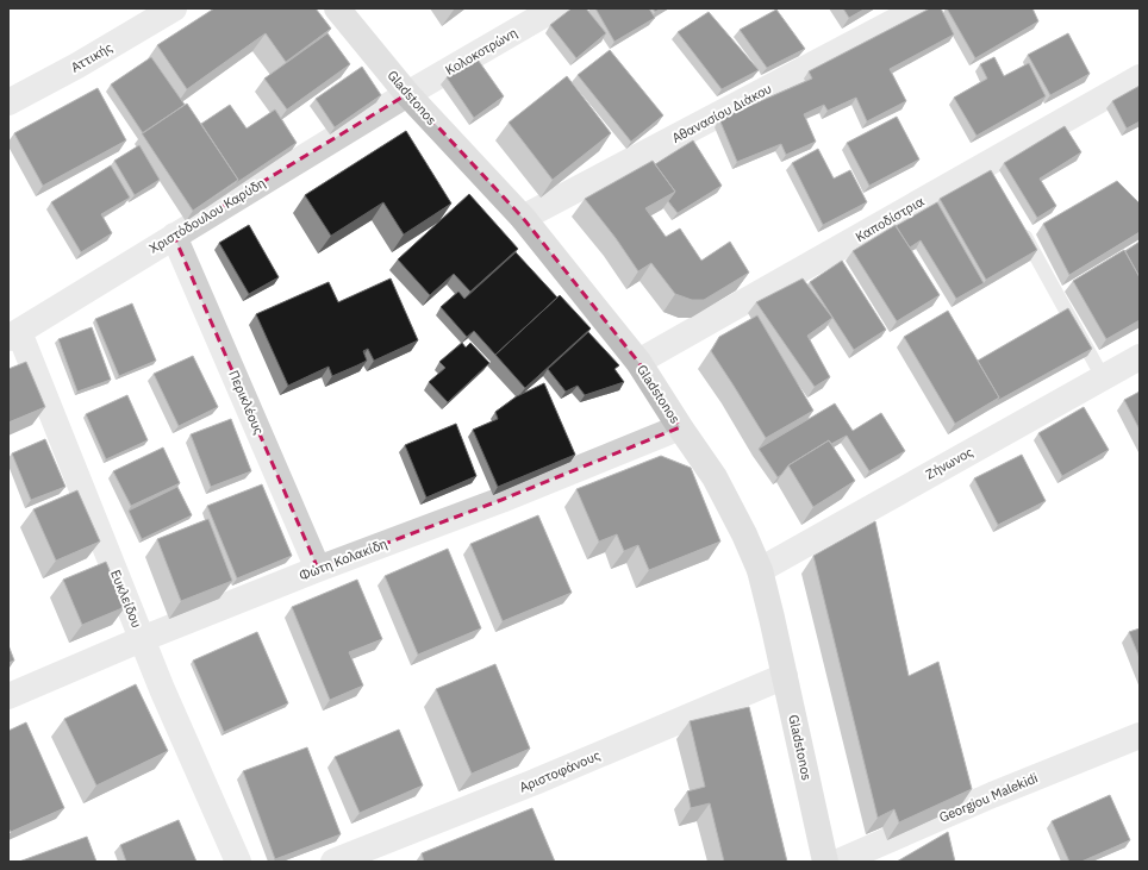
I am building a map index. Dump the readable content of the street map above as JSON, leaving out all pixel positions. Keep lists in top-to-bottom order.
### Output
{
  "streets": {
    "main road": ["Gladstonos"],
    "street": [
      "Κολοκοτρώνη",
      "Αττικής",
      "Αθανασίου Διάκου",
      "Χριστόδουλου Καρύδη",
      "Καποδίστρια",
      "Περικλέους",
      "Ζήνωνος",
      "Φώτη Κολακίδη",
      "Ευκλείδου",
      "Αριστοφάνους",
      "Georgiou Malekidi"
    ]
  },
  "crossings": [
    ["Κολοκοτρώνη", "Gladstonos"],
    ["Κολοκοτρώνη", "Χριστόδουλου Καρύδη"],
    ["Gladstonos", "Αθανασίου Διάκου"],
    ["Gladstonos", "Χριστόδουλου Καρύδη"],
    ["Gladstonos", "Καποδίστρια"],
    ["Gladstonos", "Ζήνωνος"],
    ["Gladstonos", "Φώτη Κολακίδη"],
    ["Gladstonos", "Αριστοφάνους"],
    ["Χριστόδουλου Καρύδη", "Περικλέους"],
    ["Χριστόδουλου Καρύδη", "Ευκλείδου"],
    ["Περικλέους", "Φώτη Κολακίδη"],
    ["Φώτη Κολακίδη", "Ευκλείδου"]
  ]
}
